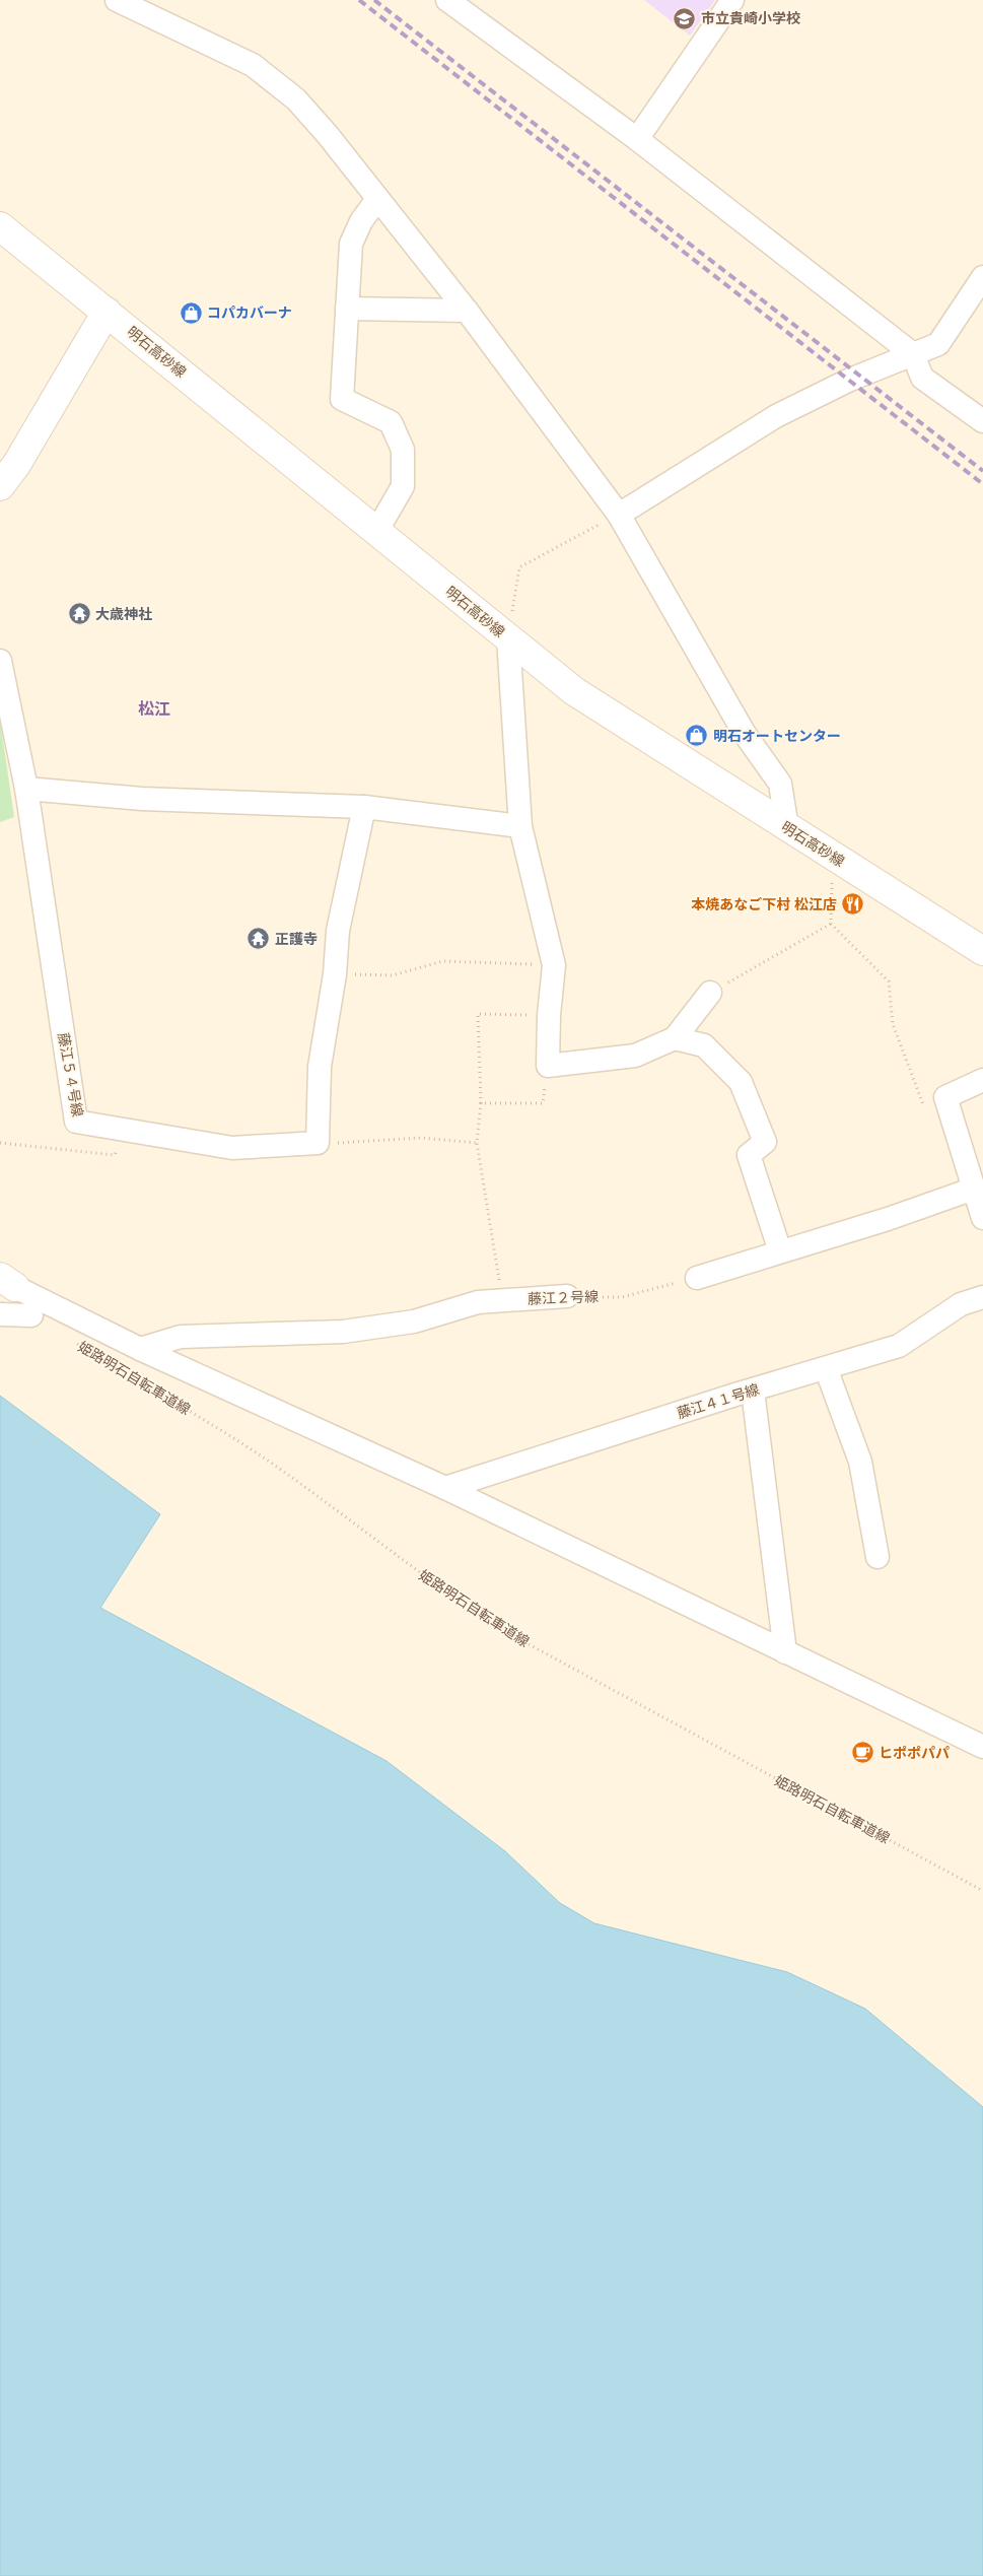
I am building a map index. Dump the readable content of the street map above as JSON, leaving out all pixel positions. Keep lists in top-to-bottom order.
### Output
{
  "streets": {
    "main road": ["明石高砂線"],
    "street": ["藤江５４号線", "藤江２号線", "藤江４１号線"],
    "path": ["姫路明石自転車道線"]
  },
  "districts": ["松江"],
  "places": {
    "school or university": ["市立貴崎小学校"],
    "shop": ["コパカバーナ", "明石オートセンター"],
    "temple": ["大歳神社", "正護寺"],
    "restaurant": ["本焼あなご下村 松江店"],
    "cafe": ["ヒポポパパ"]
  }
}
